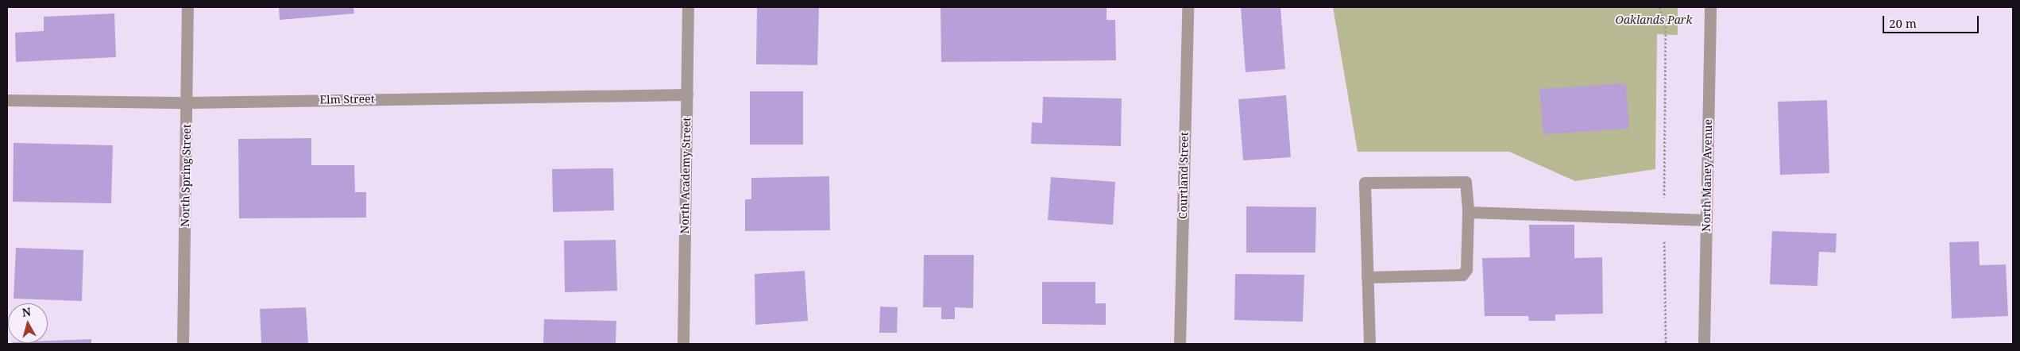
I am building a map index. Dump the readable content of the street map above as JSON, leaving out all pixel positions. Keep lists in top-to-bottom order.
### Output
{
  "streets": {
    "street": [
      "Elm Street",
      "North Spring Street",
      "North Academy Street",
      "Courtland Street",
      "North Maney Avenue"
    ]
  },
  "crossings": [
    ["Elm Street", "North Spring Street"],
    ["Elm Street", "North Academy Street"]
  ],
  "parks": ["Oaklands Park"],
  "scale_bar": "20 m",
  "north": "top"
}
